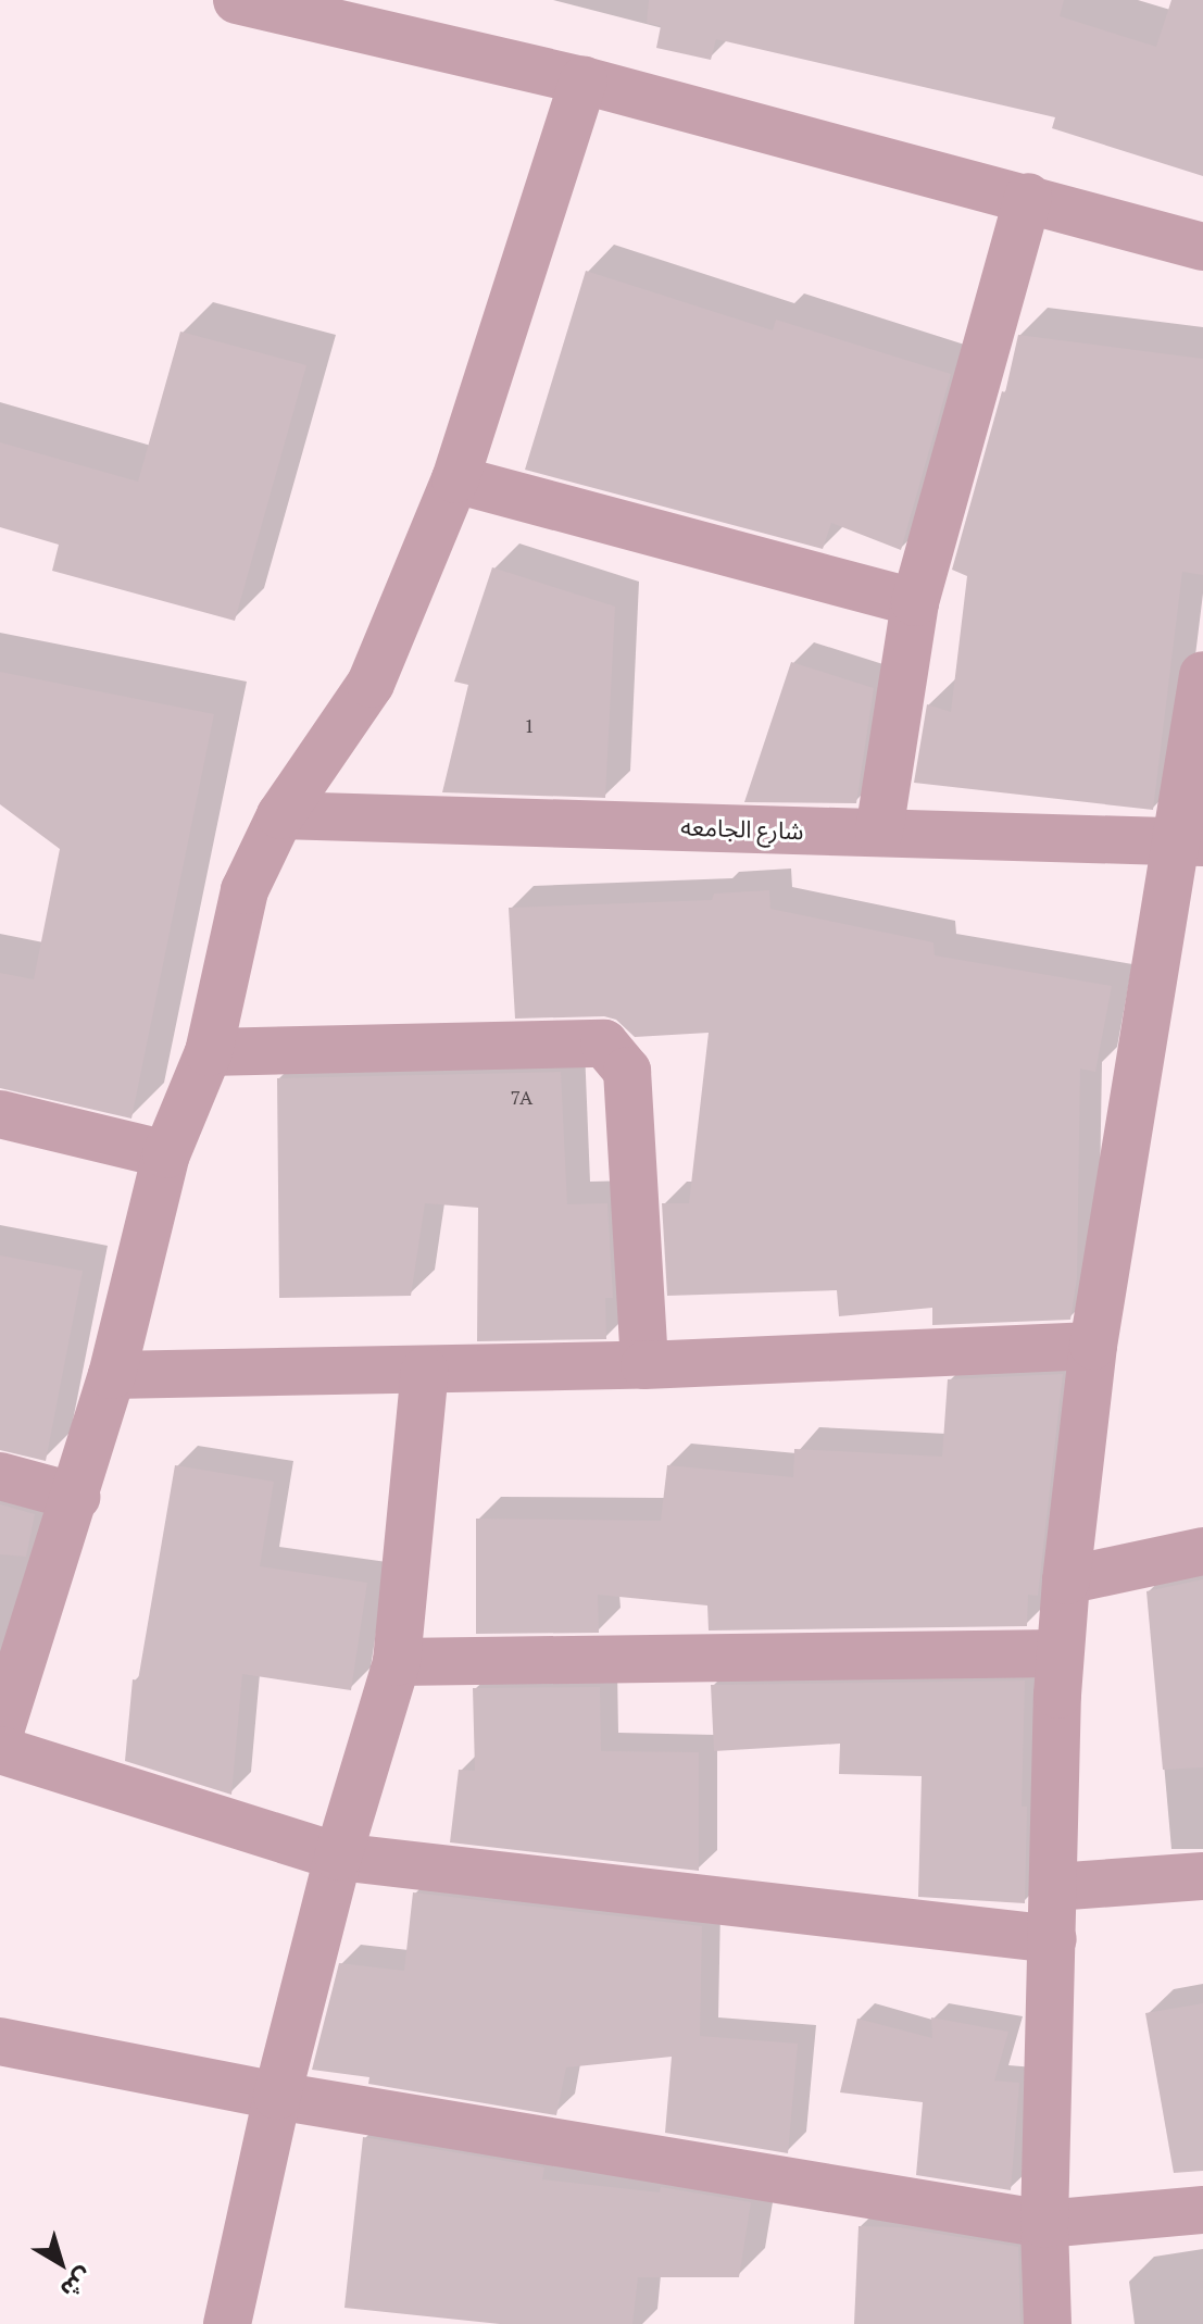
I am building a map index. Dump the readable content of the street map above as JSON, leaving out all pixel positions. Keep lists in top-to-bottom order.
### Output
{
  "streets": {
    "street": ["شارع الجامعه"]
  },
  "house_numbers": ["1", "7A"],
  "north": "bottom right"
}
